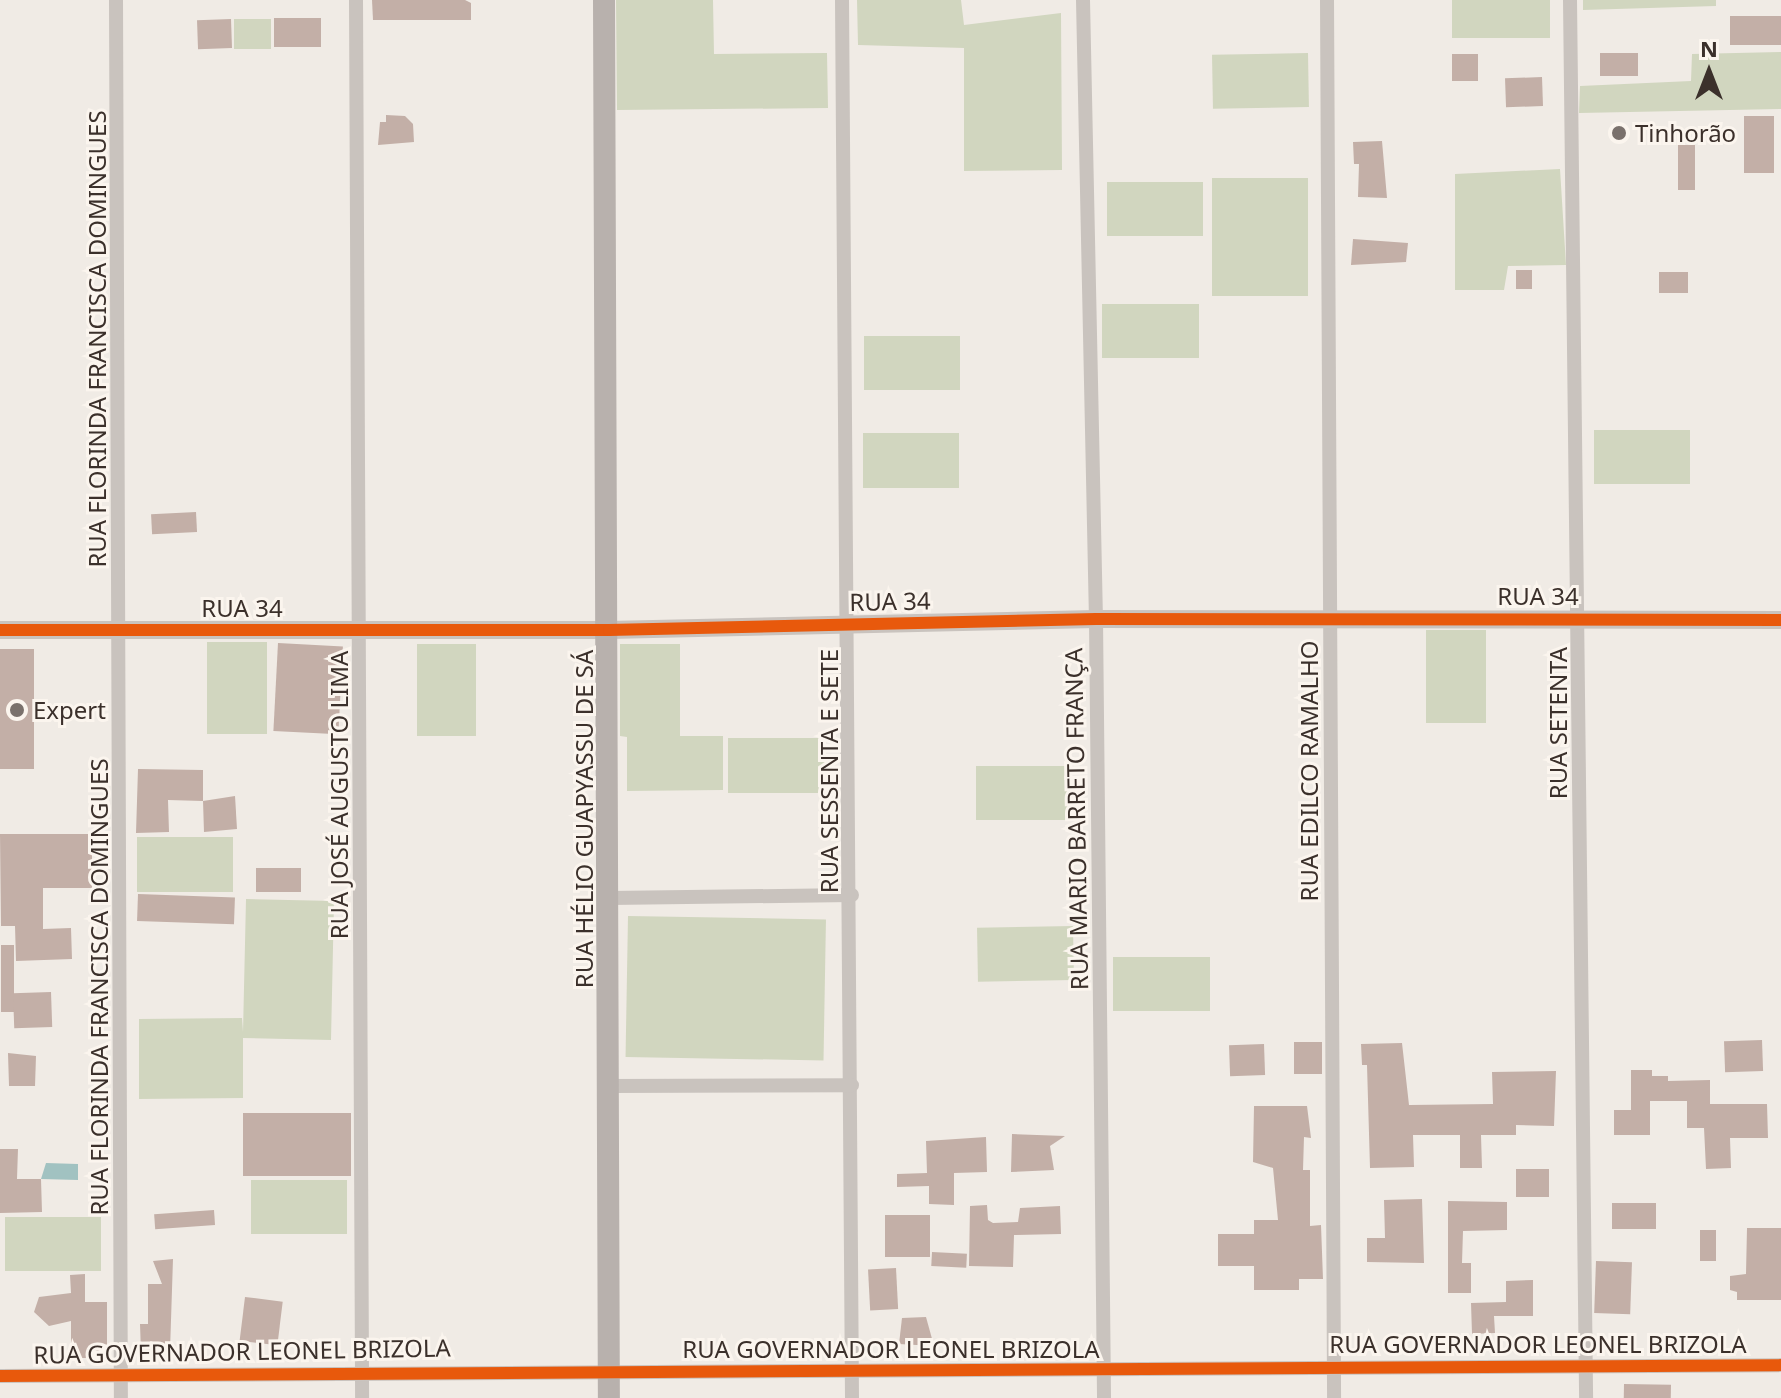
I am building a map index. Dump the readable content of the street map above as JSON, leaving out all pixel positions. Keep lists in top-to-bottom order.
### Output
{
  "streets": {
    "main road": ["RUA HÉLIO GUAPYASSU DE SÁ"],
    "street": [
      "RUA FLORINDA FRANCISCA DOMINGUES",
      "RUA 34",
      "RUA SETENTA",
      "RUA SESSENTA E SETE",
      "RUA EDILCO RAMALHO",
      "RUA JOSÉ AUGUSTO LIMA",
      "RUA MARIO BARRETO FRANÇA",
      "RUA GOVERNADOR LEONEL BRIZOLA"
    ]
  },
  "crossings": [
    ["RUA FLORINDA FRANCISCA DOMINGUES", "RUA 34"],
    ["RUA FLORINDA FRANCISCA DOMINGUES", "RUA GOVERNADOR LEONEL BRIZOLA"],
    ["RUA 34", "RUA SETENTA"],
    ["RUA 34", "RUA SESSENTA E SETE"],
    ["RUA 34", "RUA EDILCO RAMALHO"],
    ["RUA 34", "RUA JOSÉ AUGUSTO LIMA"],
    ["RUA 34", "RUA HÉLIO GUAPYASSU DE SÁ"],
    ["RUA 34", "RUA MARIO BARRETO FRANÇA"],
    ["RUA SETENTA", "RUA GOVERNADOR LEONEL BRIZOLA"],
    ["RUA SESSENTA E SETE", "RUA GOVERNADOR LEONEL BRIZOLA"],
    ["RUA EDILCO RAMALHO", "RUA GOVERNADOR LEONEL BRIZOLA"],
    ["RUA JOSÉ AUGUSTO LIMA", "RUA GOVERNADOR LEONEL BRIZOLA"],
    ["RUA HÉLIO GUAPYASSU DE SÁ", "RUA GOVERNADOR LEONEL BRIZOLA"],
    ["RUA MARIO BARRETO FRANÇA", "RUA GOVERNADOR LEONEL BRIZOLA"]
  ],
  "places": ["Tinhorão", "Expert"],
  "north": "top"
}
